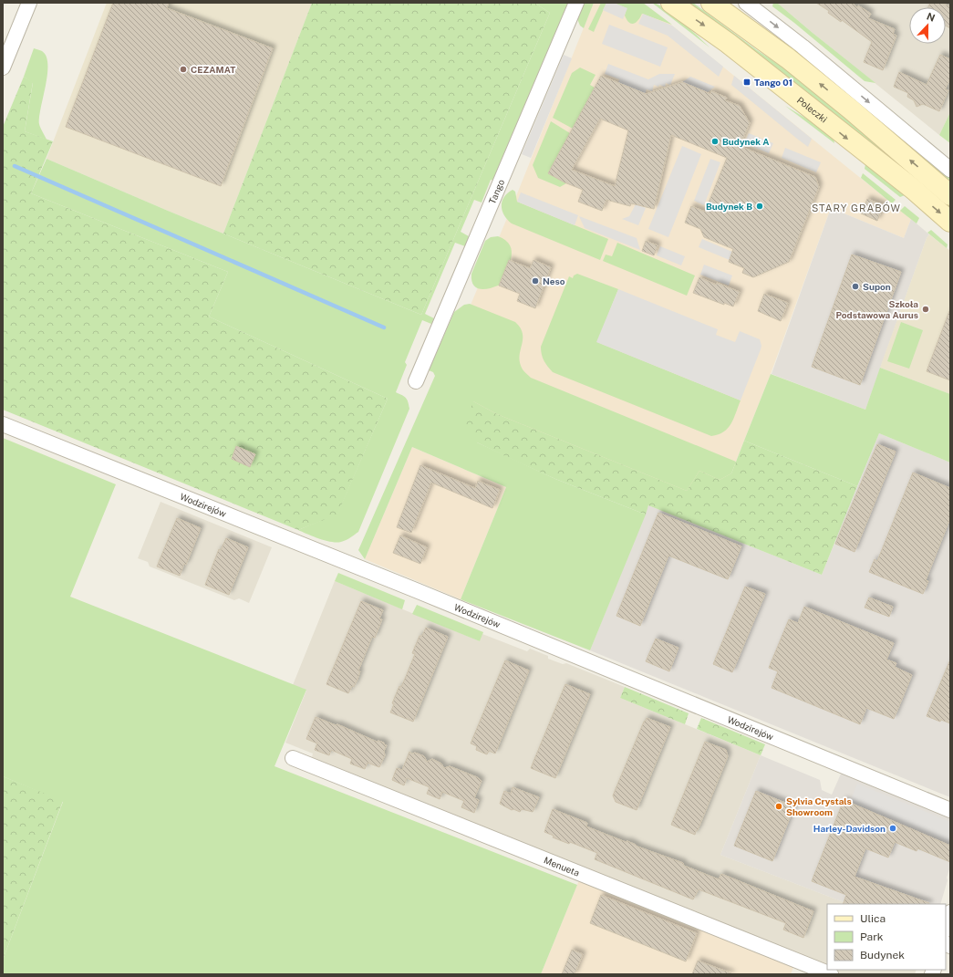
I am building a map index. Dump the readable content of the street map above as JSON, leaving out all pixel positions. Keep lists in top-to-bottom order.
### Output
{
  "streets": {
    "main road": ["Poleczki"],
    "street": ["Tango", "Wodzirejów", "Menueta"]
  },
  "districts": ["STARY GRABÓW"],
  "places": {
    "other": [
      "CEZAMAT",
      "Budynek A",
      "Budynek B",
      "Neso",
      "Supon",
      "Szkoła Podstawowa Aurus",
      "Sylvia Crystals Showroom",
      "Harley-Davidson"
    ],
    "transit": ["Tango 01"]
  },
  "legend": ["Ulica", "Park", "Budynek"],
  "north": "top"
}
